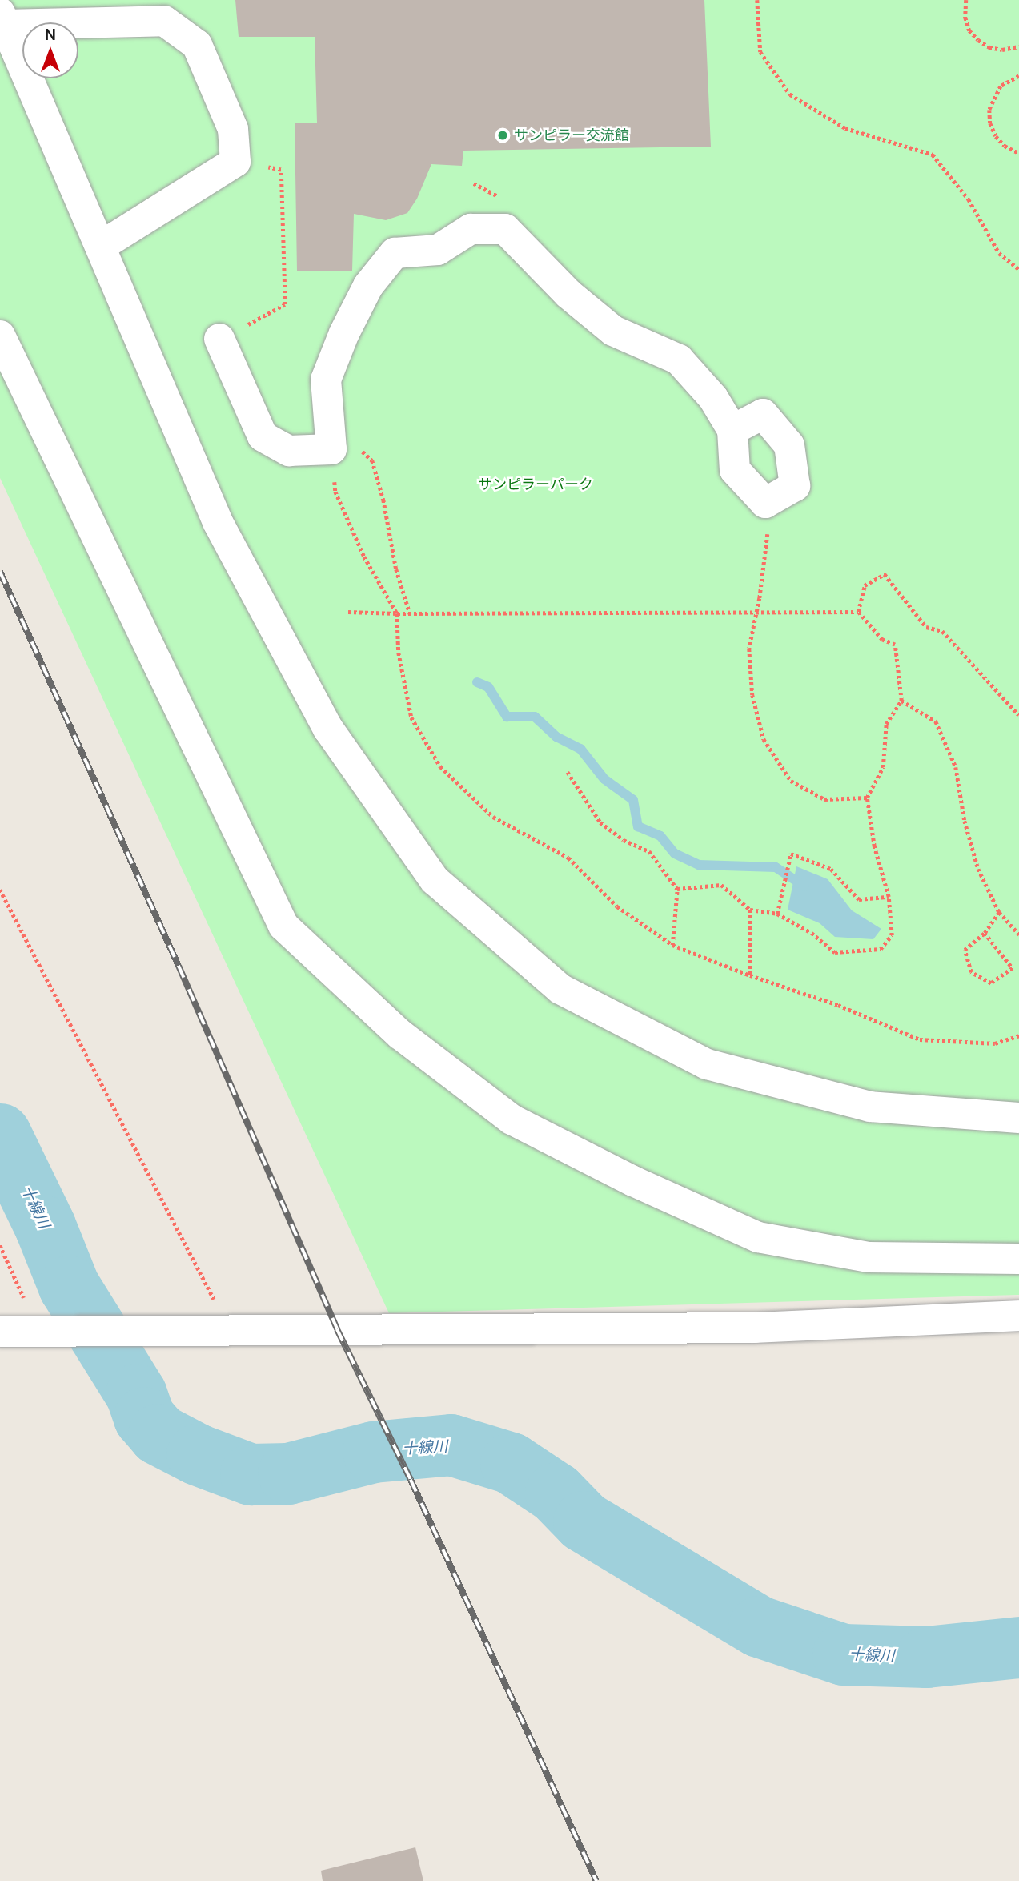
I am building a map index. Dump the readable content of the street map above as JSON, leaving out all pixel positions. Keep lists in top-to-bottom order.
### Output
{
  "water": ["十線川"],
  "parks": ["サンピラーパーク"],
  "places": ["サンピラー交流館"],
  "north": "top"
}
